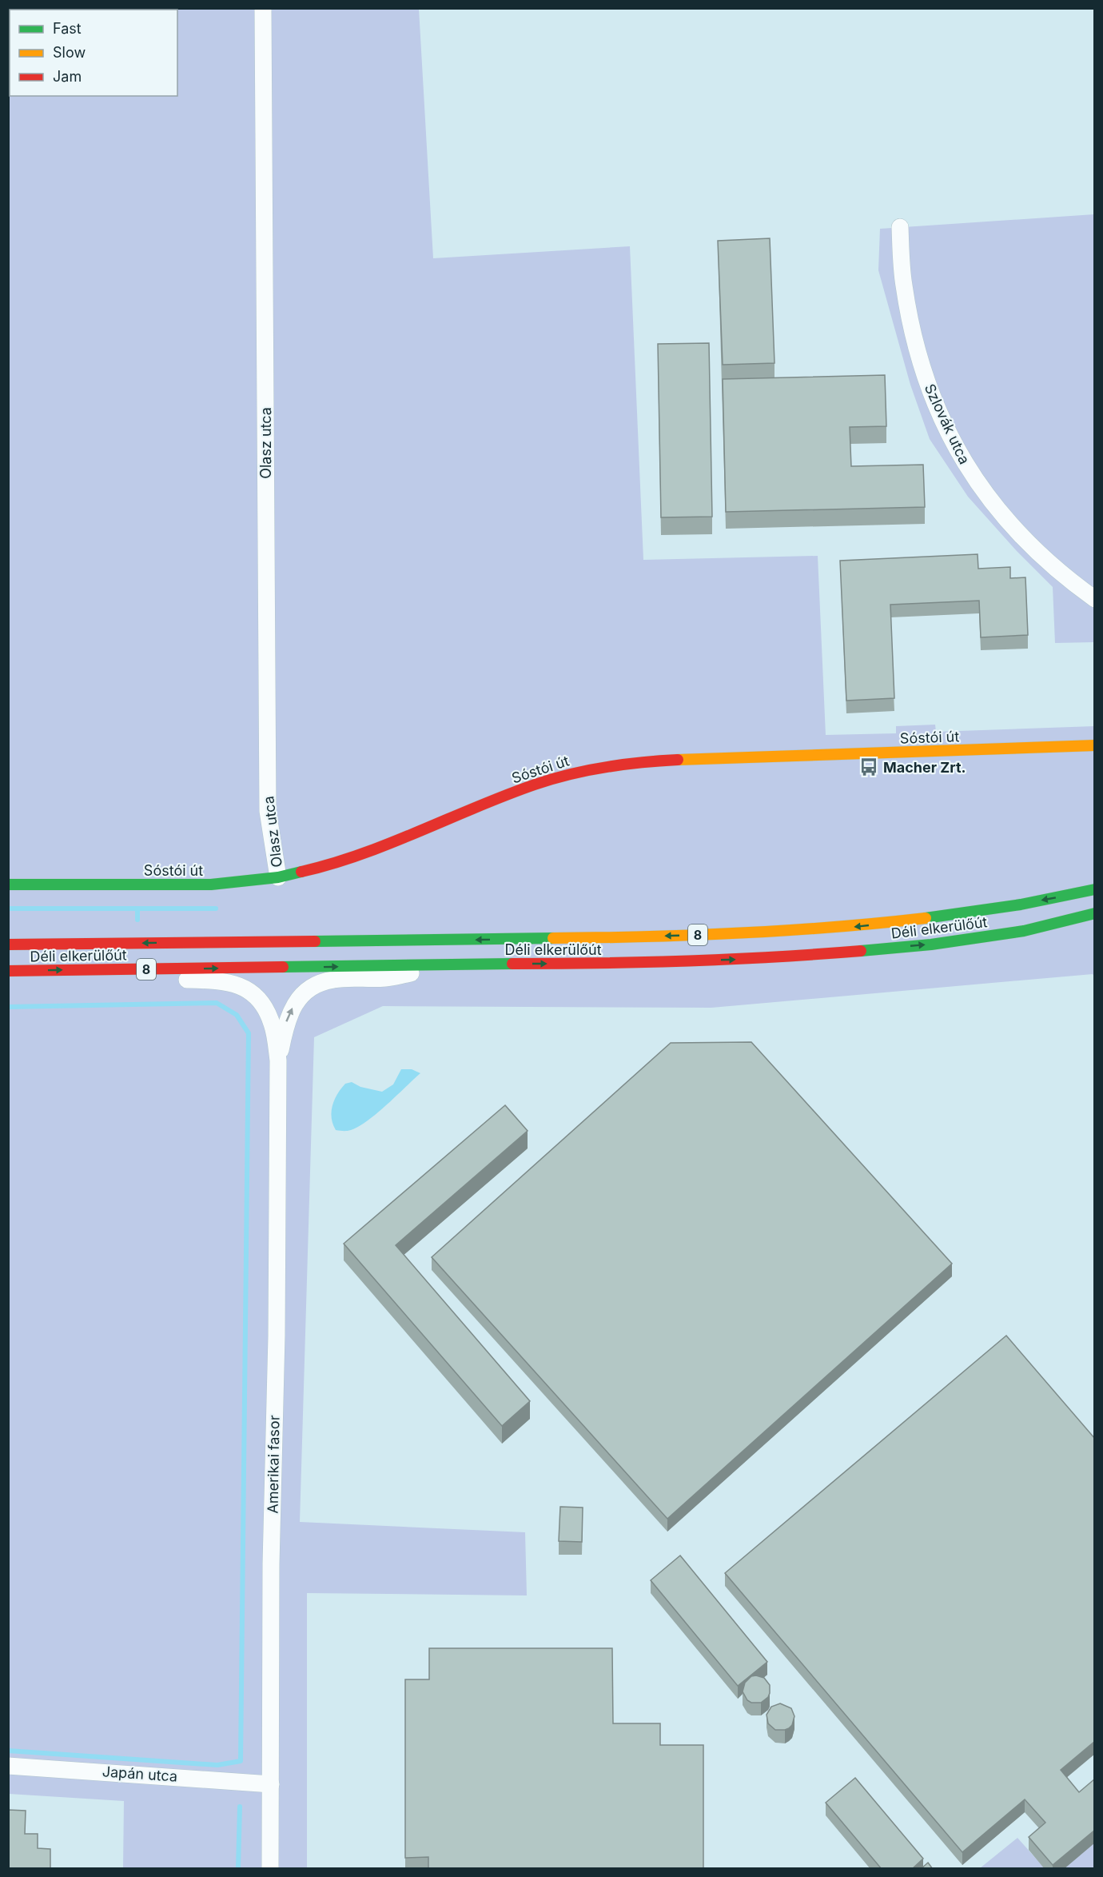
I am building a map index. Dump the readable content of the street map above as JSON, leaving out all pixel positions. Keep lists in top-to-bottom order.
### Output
{
  "streets": {
    "main road": ["Sóstói út", "Déli elkerülőút", "8"],
    "street": [
      "Szlovák utca",
      "Olasz utca",
      "Amerikai fasor",
      "Japán utca"
    ]
  },
  "crossings": [
    ["Olasz utca", "Sóstói út"],
    ["Amerikai fasor", "Japán utca"]
  ],
  "places": {
    "bus stop": ["Macher Zrt."]
  },
  "legend": ["Fast", "Slow", "Jam"]
}
